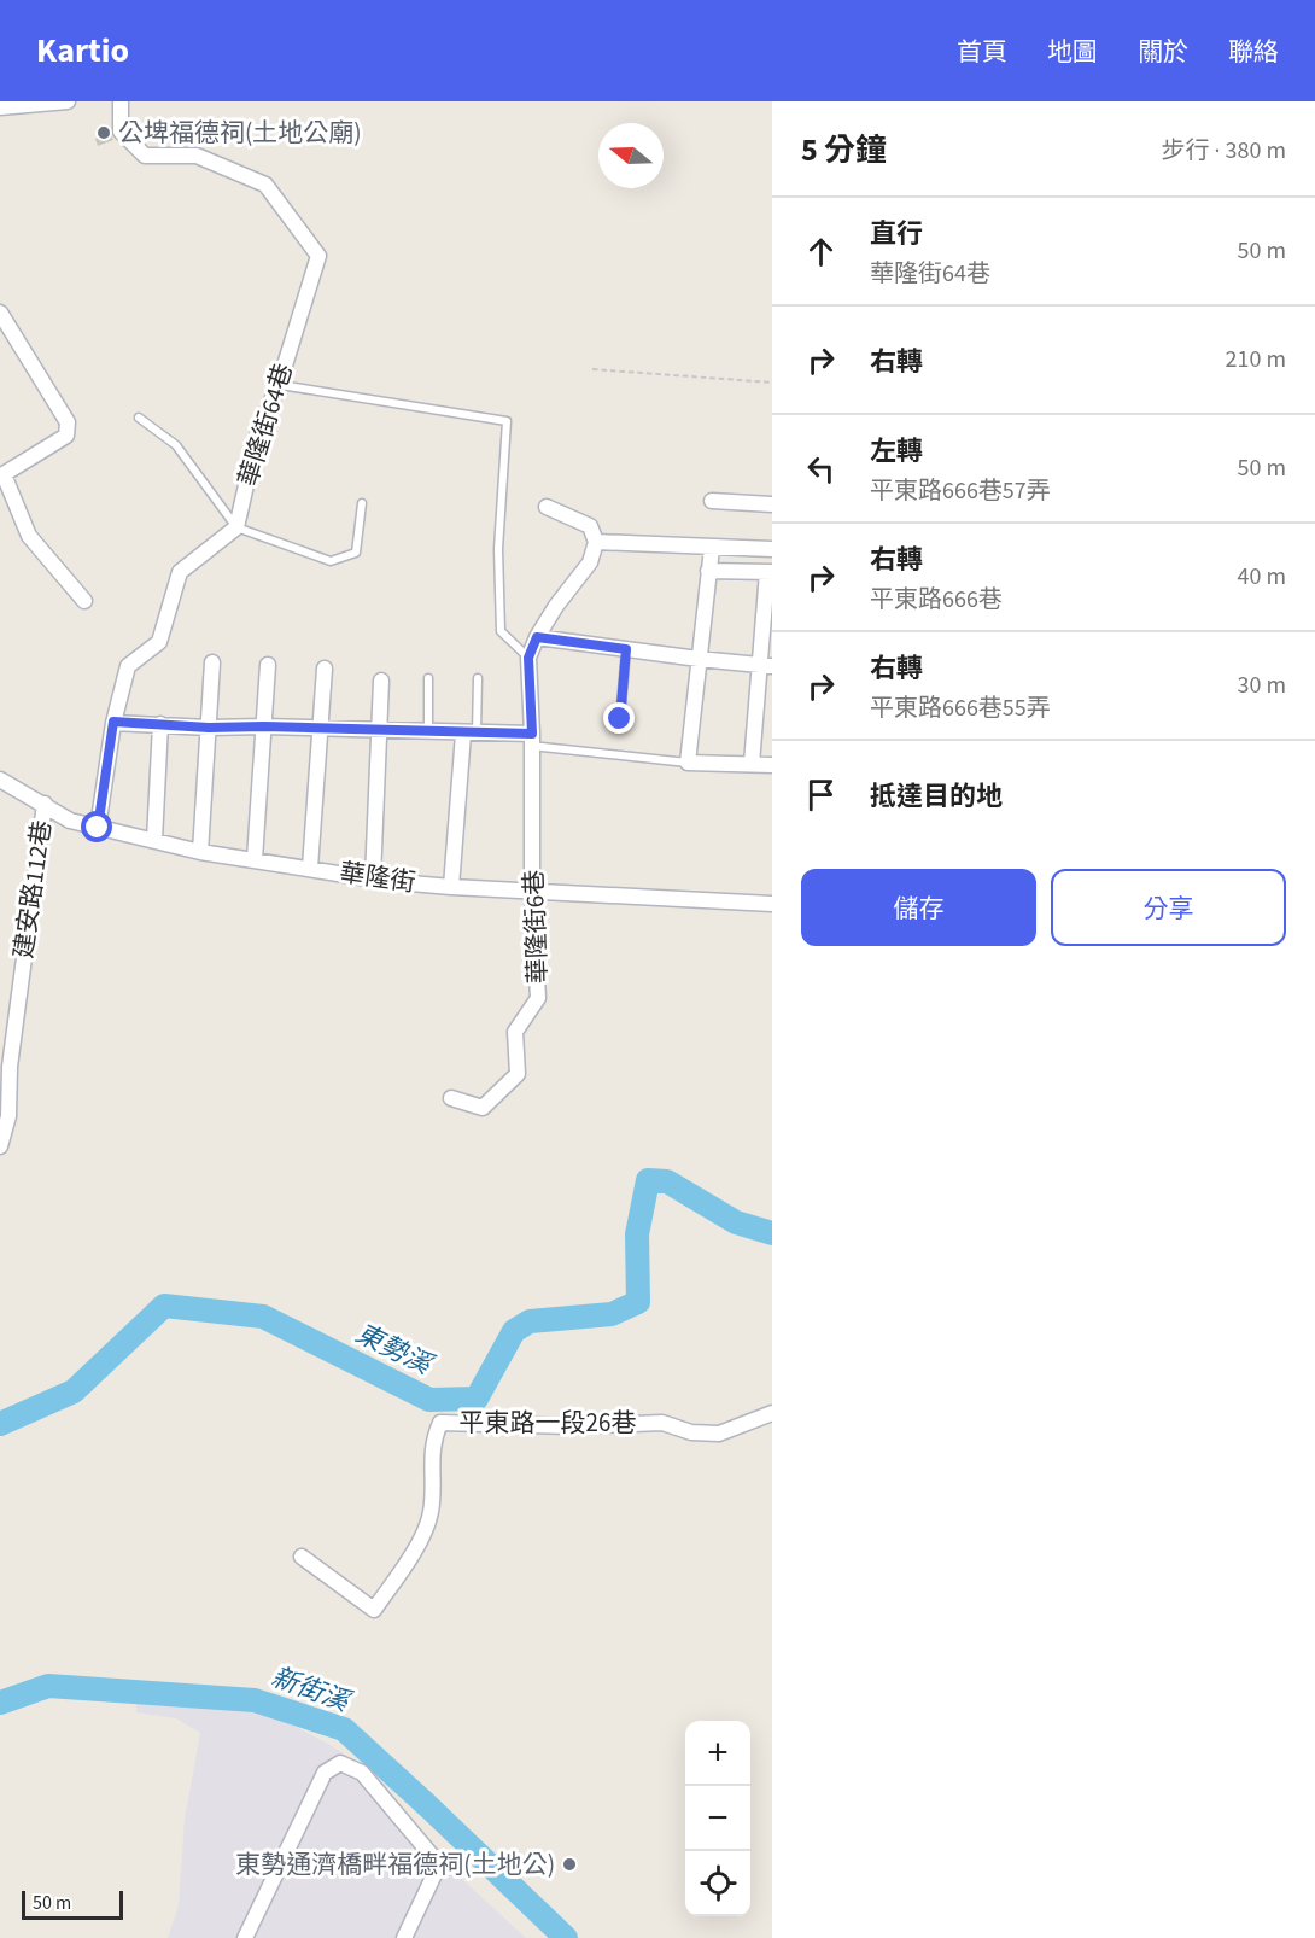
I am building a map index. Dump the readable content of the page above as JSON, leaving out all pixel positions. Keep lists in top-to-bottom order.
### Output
{
  "streets": {
    "street": [
      "華隆街64巷",
      "華隆街",
      "建安路112巷",
      "華隆街6巷",
      "平東路一段26巷"
    ]
  },
  "crossings": [
    ["華隆街", "建安路112巷"],
    ["華隆街", "華隆街6巷"]
  ],
  "water": ["東勢溪", "新街溪"],
  "places": ["公埤福德祠(土地公廟)", "東勢通濟橋畔福德祠(土地公)"],
  "scale_bar": "50 m",
  "north": "left",
  "page": {
    "header": "Kartio",
    "nav": [
      "首頁",
      "地圖",
      "關於",
      "聯絡"
    ],
    "heading": ["5 分鐘", "步行 · 380 m"],
    "list": [
      ["直行", "華隆街64巷", "50 m"],
      ["右轉", "210 m"],
      ["左轉", "平東路666巷57弄", "50 m"],
      ["右轉", "平東路666巷", "40 m"],
      ["右轉", "平東路666巷55弄", "30 m"],
      "抵達目的地"
    ],
    "buttons": ["儲存", "分享"],
    "map_buttons": ["+", "−"],
    "scale": "50 m"
  }
}
